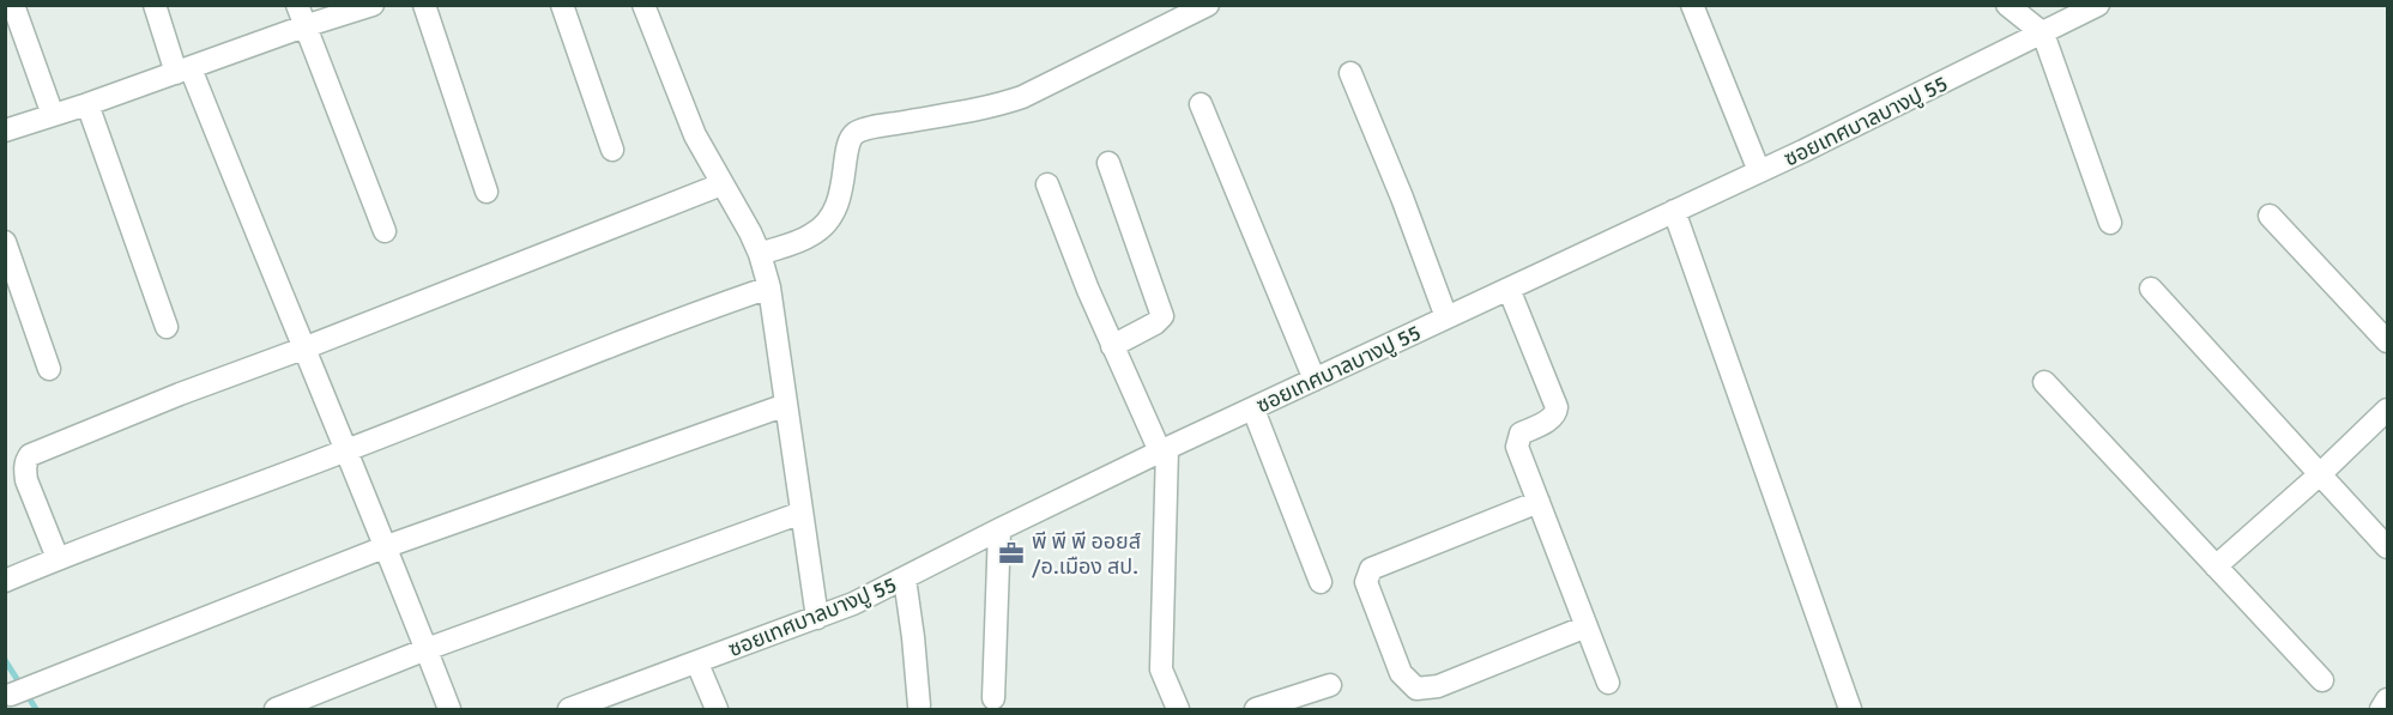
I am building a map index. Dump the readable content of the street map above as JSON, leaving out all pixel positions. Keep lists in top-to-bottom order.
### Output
{
  "streets": {
    "street": ["ซอยเทศบาลบางปู 55"]
  },
  "places": {
    "office": ["พี พี พี ออยส์ /อ.เมือง สป."]
  }
}
